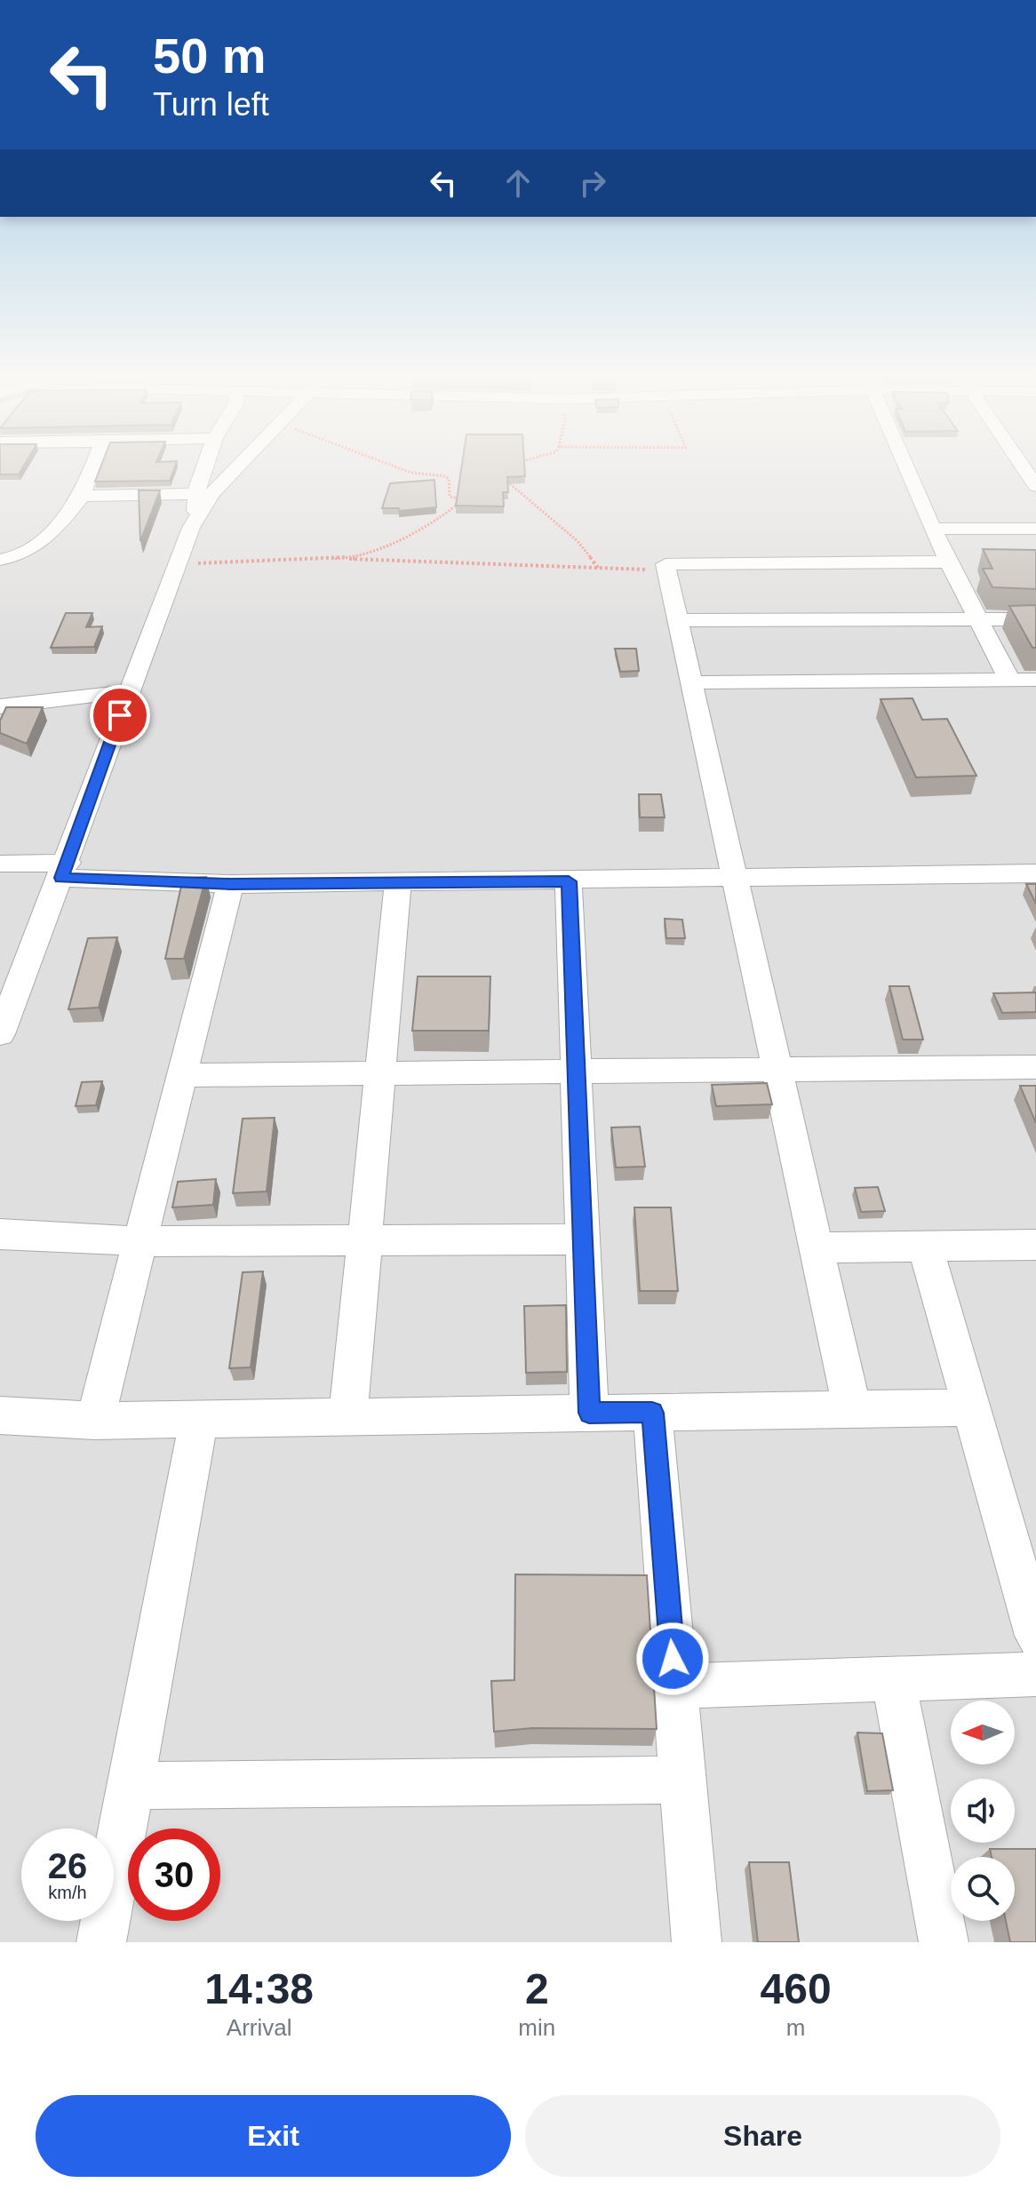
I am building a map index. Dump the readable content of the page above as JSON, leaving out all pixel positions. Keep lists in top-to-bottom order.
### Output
{
  "north": "left",
  "page": {
    "turn": ["50 m", "Turn left"],
    "speed": "26 km/h",
    "limit": "30",
    "eta": [
      "14:38",
      "Arrival",
      "2",
      "min",
      "460",
      "m"
    ],
    "buttons": ["Exit", "Share"]
  }
}
